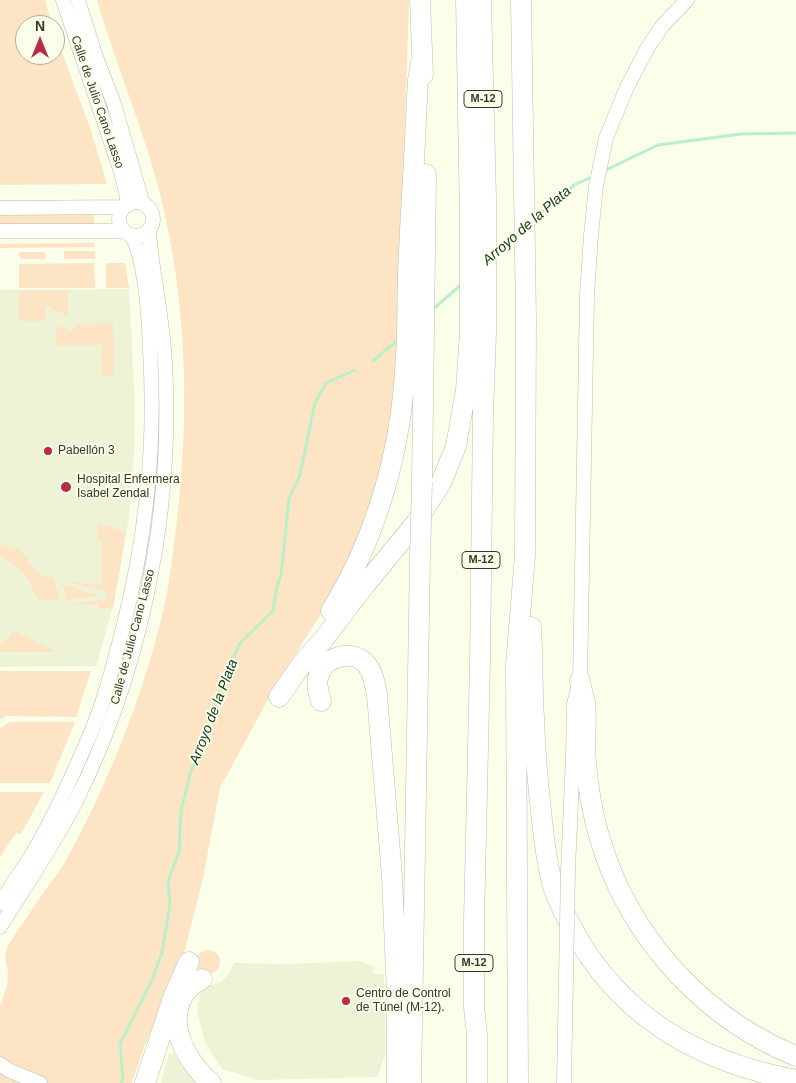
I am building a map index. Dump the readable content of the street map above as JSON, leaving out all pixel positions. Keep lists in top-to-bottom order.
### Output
{
  "streets": {
    "highway": ["M-12"],
    "street": ["Calle de Julio Cano Lasso"]
  },
  "water": ["Arroyo de la Plata"],
  "places": ["Pabellón 3", "Hospital Enfermera Isabel Zendal", "Centro de Control de Túnel (M-12)."],
  "north": "top"
}
